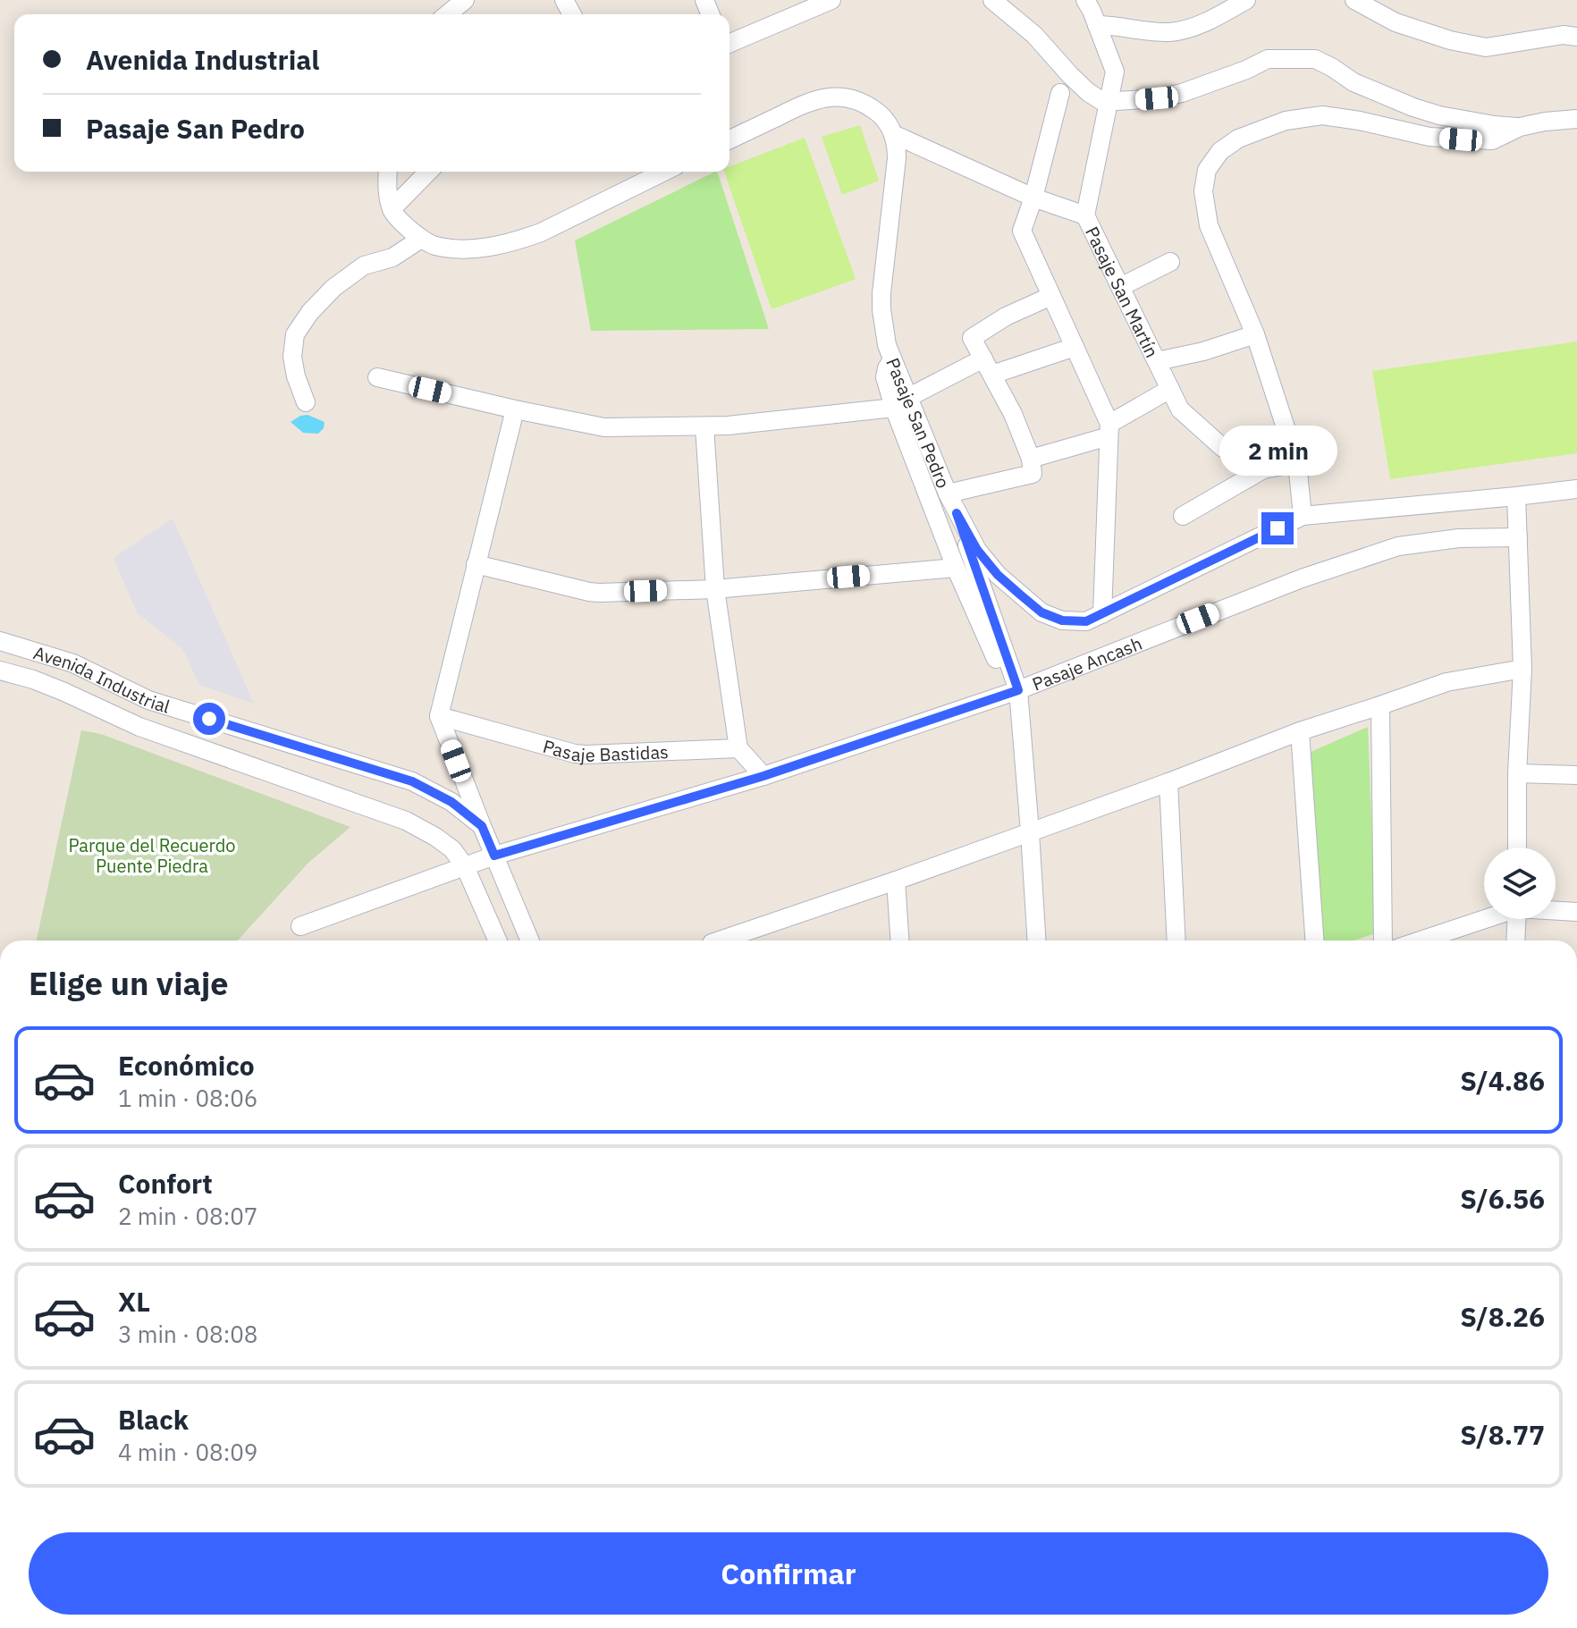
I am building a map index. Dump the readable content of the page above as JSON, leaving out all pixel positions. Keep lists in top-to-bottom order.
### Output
{
  "streets": {
    "street": [
      "Pasaje San Martín",
      "Pasaje San Pedro",
      "Pasaje Ancash",
      "Avenida Industrial",
      "Pasaje Bastidas"
    ]
  },
  "parks": ["Parque del Recuerdo Puente Piedra"],
  "page": {
    "banner": ["Avenida Industrial", "Pasaje San Pedro"],
    "bubble": "2 min",
    "heading": "Elige un viaje",
    "list": [
      {
        "name": "Económico",
        "note": "1 min · 08:06",
        "value": "S/4.86"
      },
      {
        "name": "Confort",
        "note": "2 min · 08:07",
        "value": "S/6.56"
      },
      {
        "name": "XL",
        "note": "3 min · 08:08",
        "value": "S/8.26"
      },
      {
        "name": "Black",
        "note": "4 min · 08:09",
        "value": "S/8.77"
      }
    ],
    "buttons": "Confirmar"
  }
}
